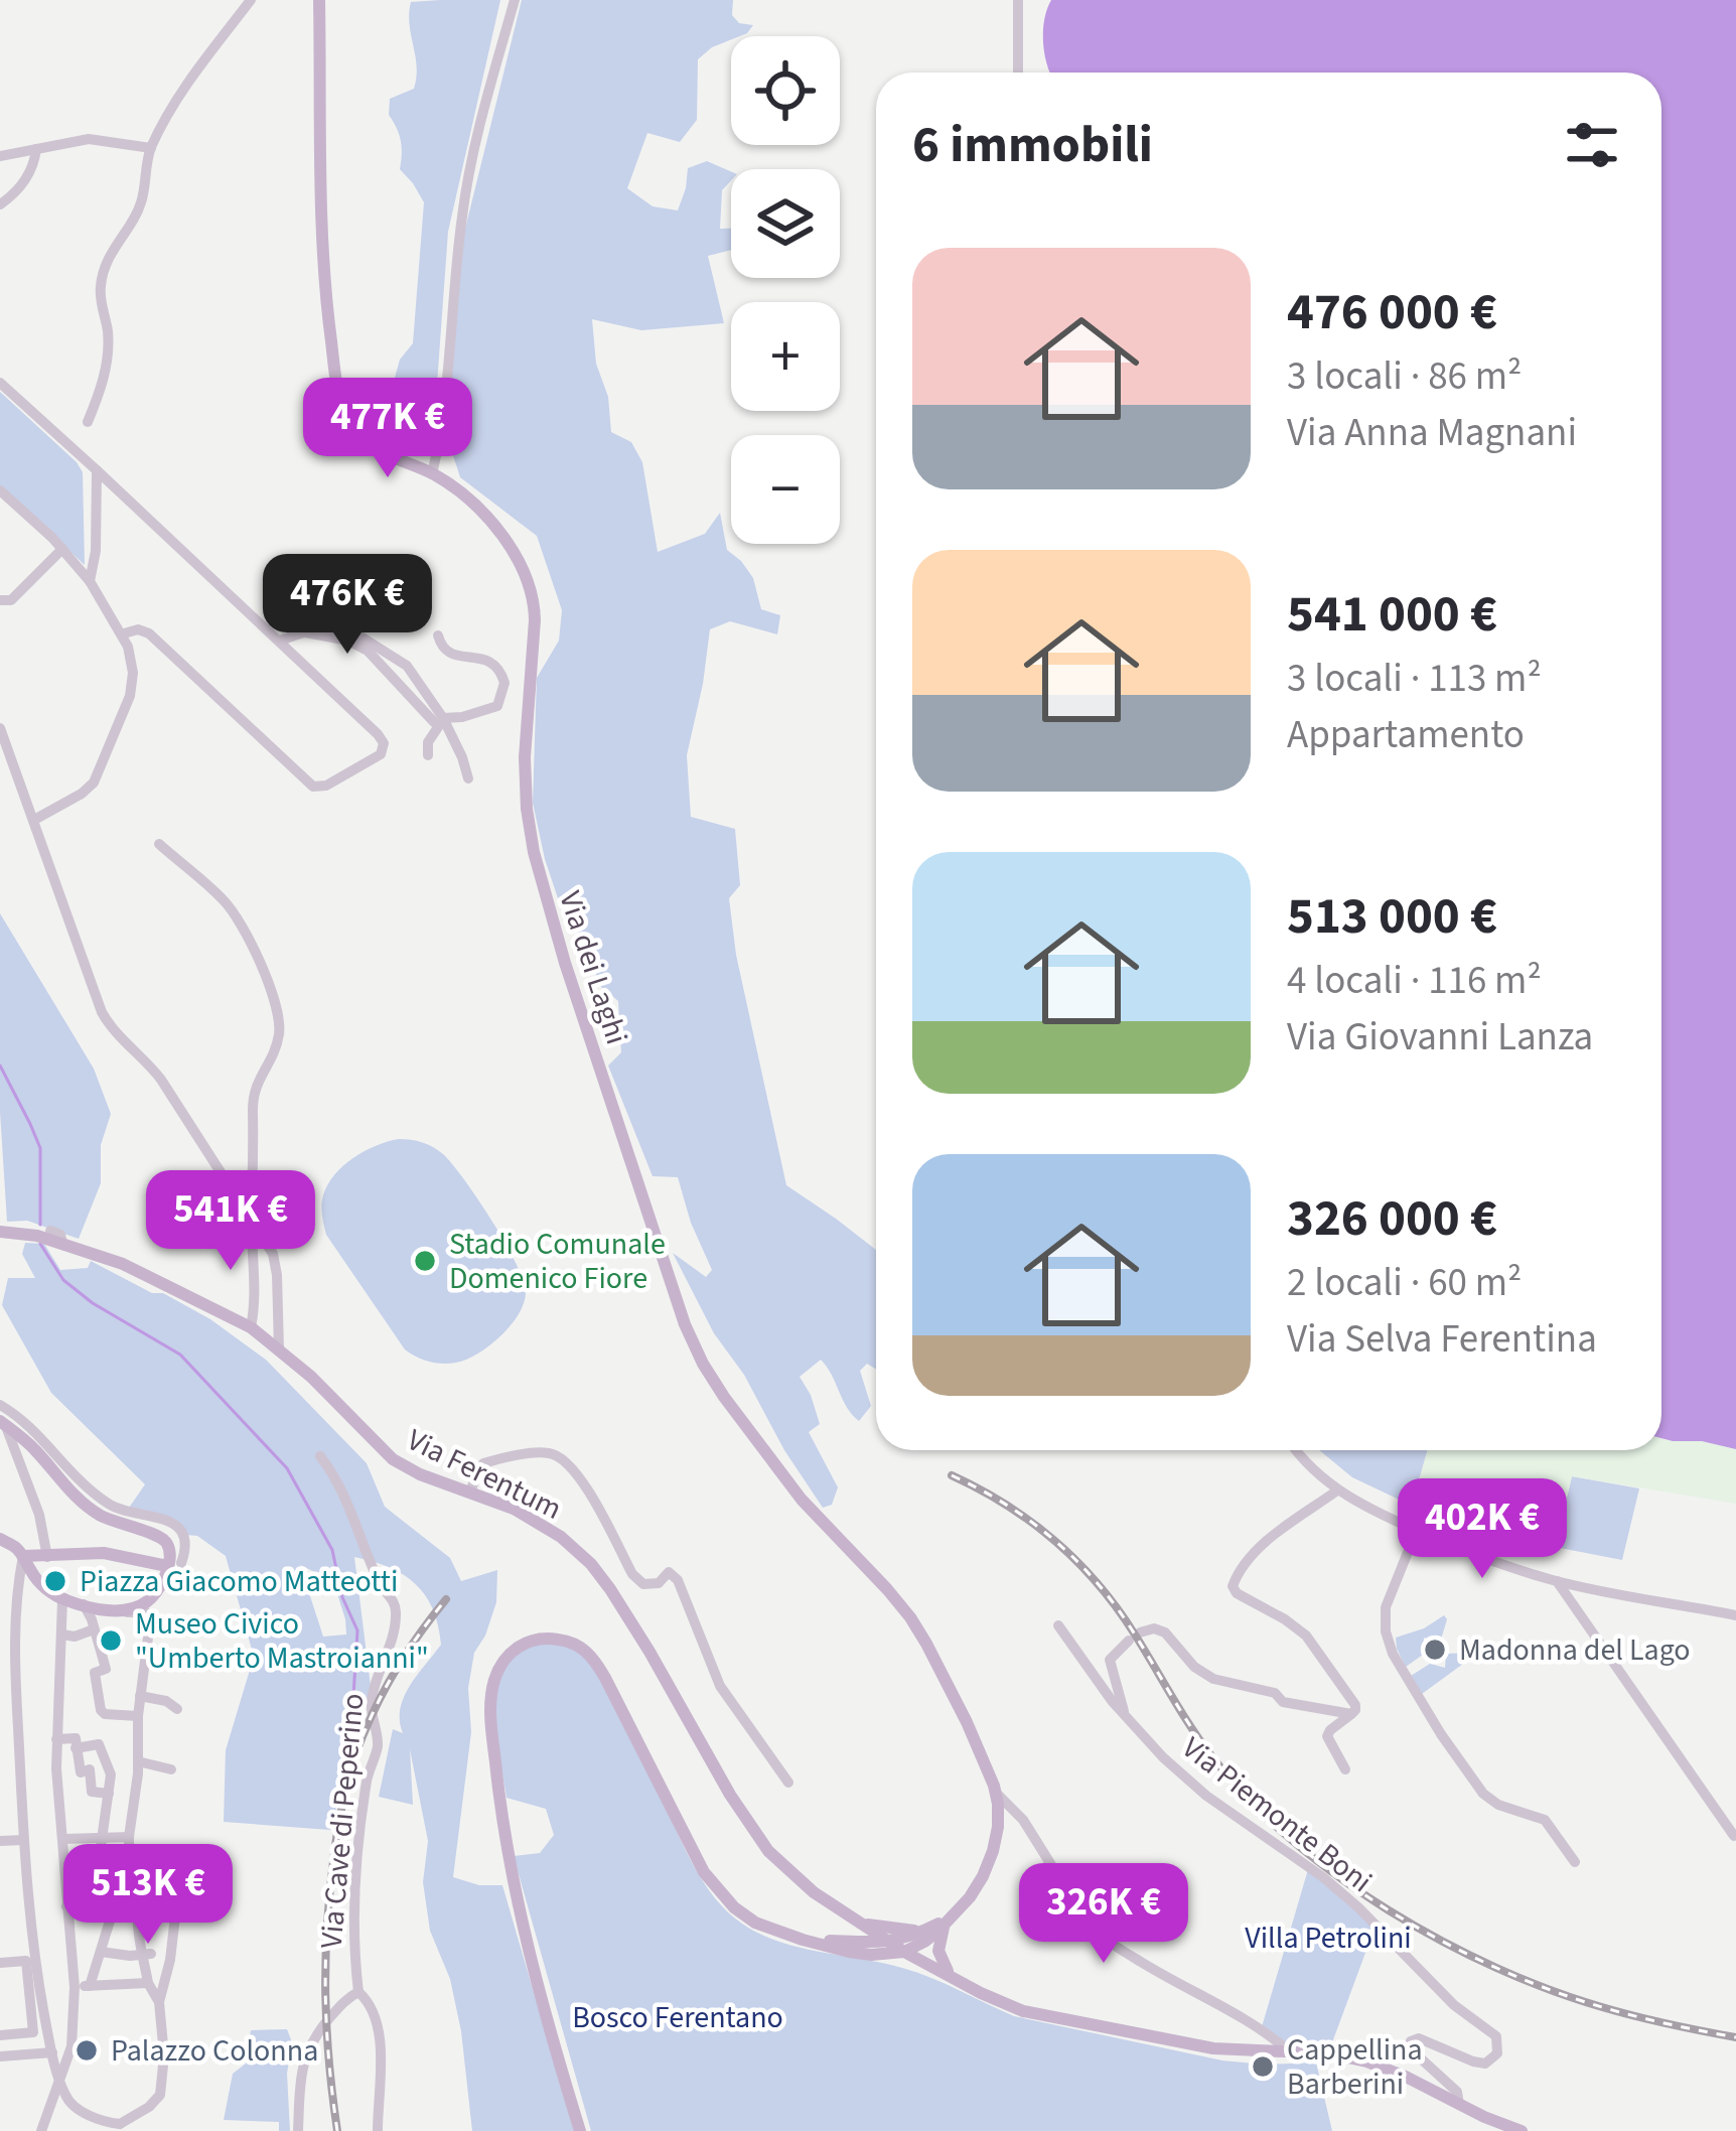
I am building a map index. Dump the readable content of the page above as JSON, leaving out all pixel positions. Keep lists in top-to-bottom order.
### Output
{
  "streets": {
    "main road": ["Via dei Laghi", "Via Ferentum"],
    "street": ["Via Piemonte Boni", "Via Cave di Peperino"]
  },
  "crossings": [
    ["Via dei Laghi", "Via Ferentum"]
  ],
  "parks": ["Villa Petrolini", "Bosco Ferentano"],
  "places": [
    "Stadio Comunale Domenico Fiore",
    "Piazza Giacomo Matteotti",
    "Museo Civico \"Umberto Mastroianni\"",
    "Madonna del Lago",
    "Palazzo Colonna",
    "Cappellina Barberini"
  ],
  "page": {
    "map_buttons": ["+", "−"],
    "heading": "6 immobili",
    "list": [
      {
        "name": "476 000 €",
        "note": "3 locali · 86 m² · Via Anna Magnani"
      },
      {
        "name": "541 000 €",
        "note": "3 locali · 113 m² · Appartamento"
      },
      {
        "name": "513 000 €",
        "note": "4 locali · 116 m² · Via Giovanni Lanza"
      },
      {
        "name": "326 000 €",
        "note": "2 locali · 60 m² · Via Selva Ferentina"
      }
    ],
    "price": [
      "477K €",
      "476K €",
      "541K €",
      "402K €",
      "513K €",
      "326K €"
    ]
  }
}
